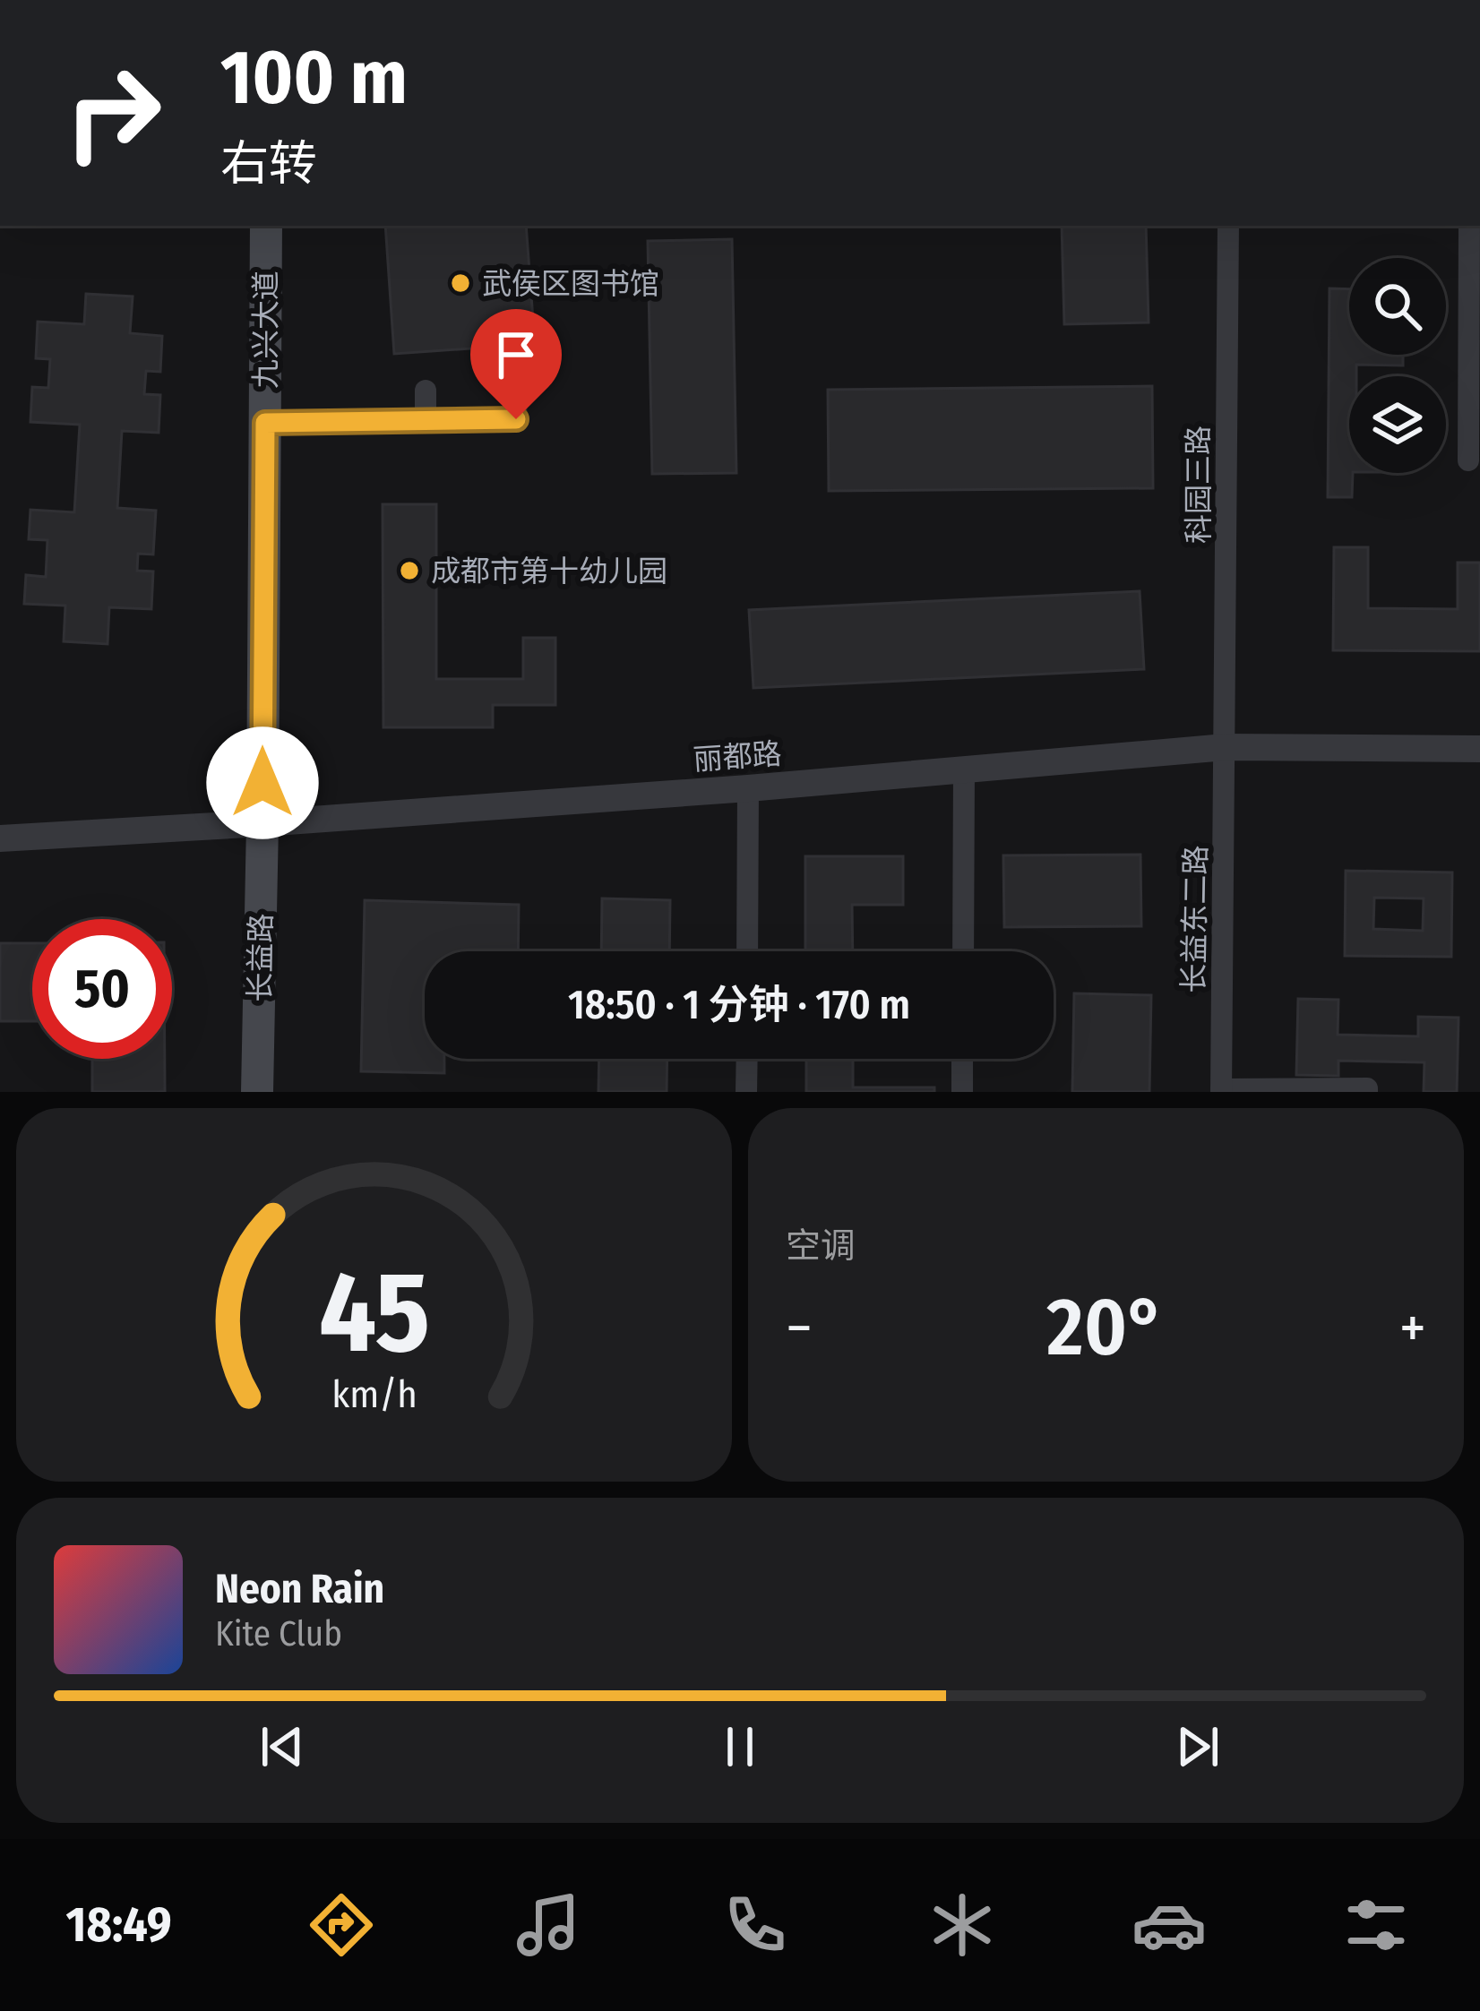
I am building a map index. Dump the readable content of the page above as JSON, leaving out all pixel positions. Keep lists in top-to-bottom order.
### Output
{
  "streets": {
    "main road": ["九兴大道", "长益路"],
    "street": ["科园三路", "丽都路", "长益东二路"]
  },
  "crossings": [
    ["九兴大道", "丽都路"],
    ["九兴大道", "长益路"],
    ["科园三路", "丽都路"],
    ["科园三路", "长益东二路"],
    ["丽都路", "长益东二路"],
    ["丽都路", "长益路"]
  ],
  "places": ["武侯区图书馆", "成都市第十幼儿园"],
  "page": {
    "turn": ["100 m", "右转"],
    "limit": "50",
    "trip": "18:50 · 1 分钟 · 170 m",
    "tile": "空调",
    "heat": ["−", "20°", "+"],
    "song": ["Neon Rain", "Kite Club"],
    "tabs": "18:49",
    "gauge": ["45", "km/h"]
  }
}
